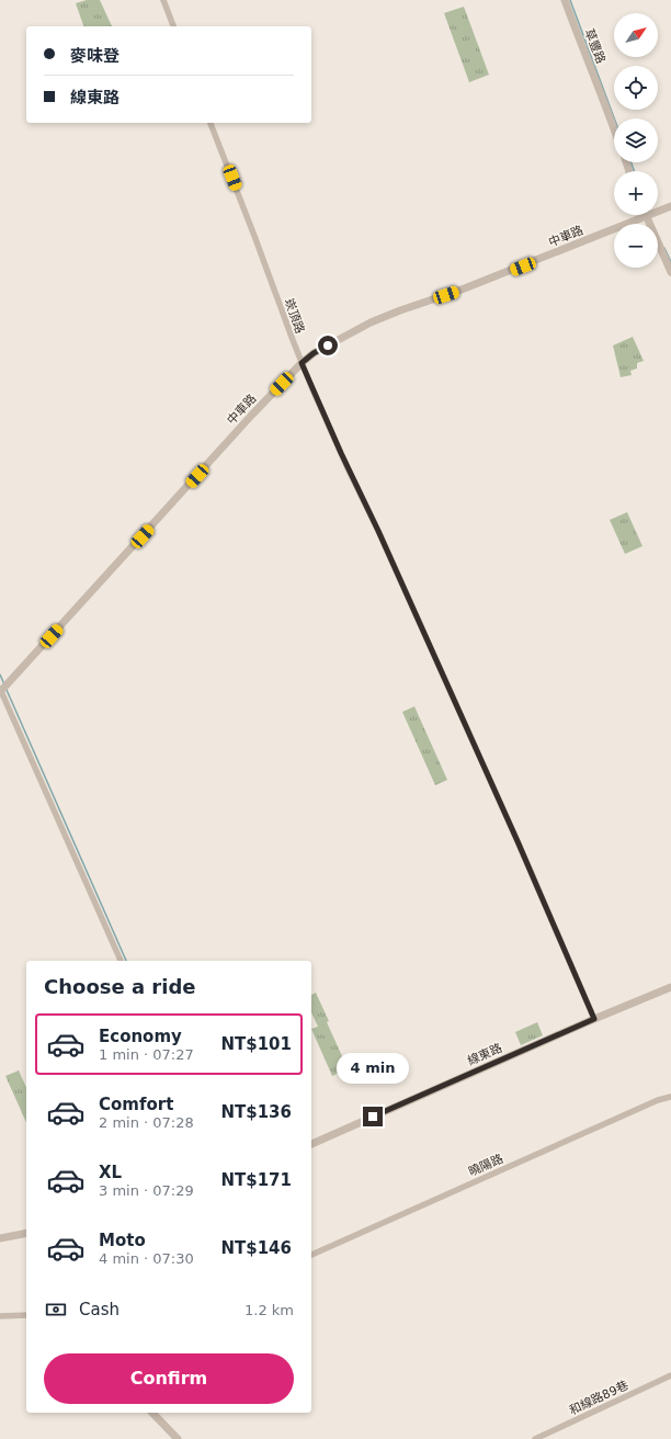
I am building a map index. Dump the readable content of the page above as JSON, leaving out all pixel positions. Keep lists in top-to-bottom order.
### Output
{
  "streets": {
    "street": [
      "草豐路",
      "中車路",
      "崁頂路",
      "線東路",
      "曉陽路",
      "和線路89巷"
    ]
  },
  "crossings": [
    ["中車路", "崁頂路"],
    ["崁頂路", "線東路"]
  ],
  "north": "top right",
  "page": {
    "map_buttons": ["+", "−"],
    "banner": ["麥味登", "線東路"],
    "heading": "Choose a ride",
    "list": [
      {
        "name": "Economy",
        "note": "1 min · 07:27",
        "value": "NT$101"
      },
      {
        "name": "Comfort",
        "note": "2 min · 07:28",
        "value": "NT$136"
      },
      {
        "name": "XL",
        "note": "3 min · 07:29",
        "value": "NT$171"
      },
      {
        "name": "Moto",
        "note": "4 min · 07:30",
        "value": "NT$146"
      }
    ],
    "bubble": "4 min",
    "pay": ["Cash", "1.2 km"],
    "buttons": "Confirm"
  }
}
